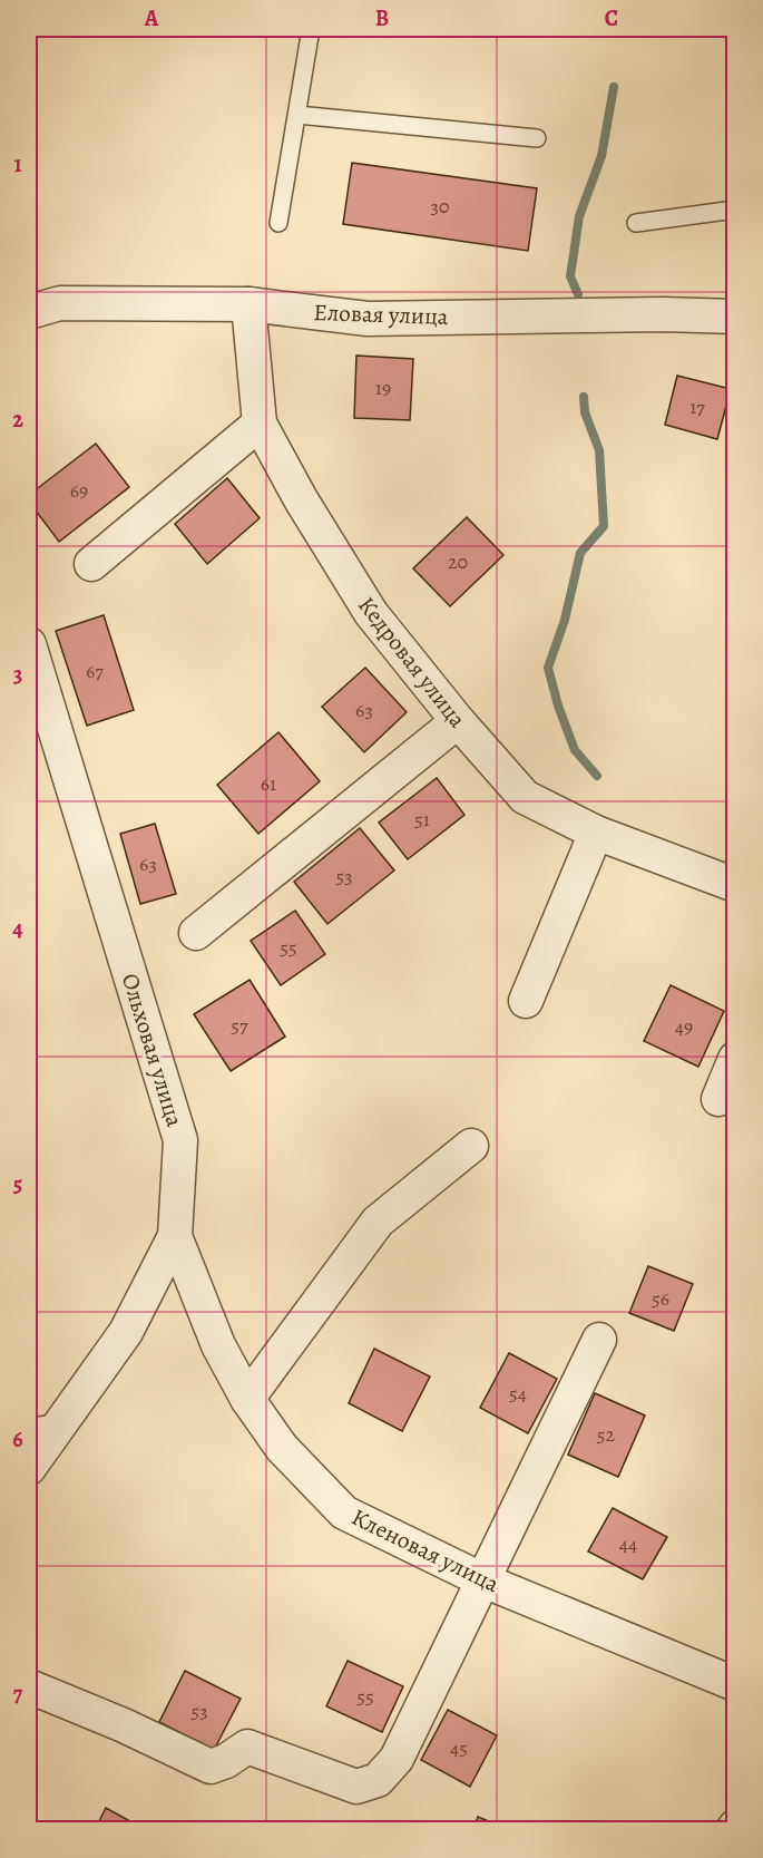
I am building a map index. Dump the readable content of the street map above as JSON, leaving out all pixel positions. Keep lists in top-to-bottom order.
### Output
{
  "streets": {
    "street": [
      "Еловая улица",
      "Кедровая улица",
      "Ольховая улица",
      "Кленовая улица"
    ]
  },
  "crossings": [
    ["Еловая улица", "Кедровая улица"],
    ["Ольховая улица", "Кленовая улица"]
  ],
  "house_numbers": [
    "30",
    "19",
    "17",
    "69",
    "20",
    "67",
    "63",
    "61",
    "51",
    "63",
    "53",
    "55",
    "57",
    "49",
    "56",
    "54",
    "52",
    "44",
    "55",
    "53",
    "45"
  ],
  "grid": {
    "columns": ["A", "B", "C"],
    "rows": [
      "1",
      "2",
      "3",
      "4",
      "5",
      "6",
      "7"
    ]
  }
}
